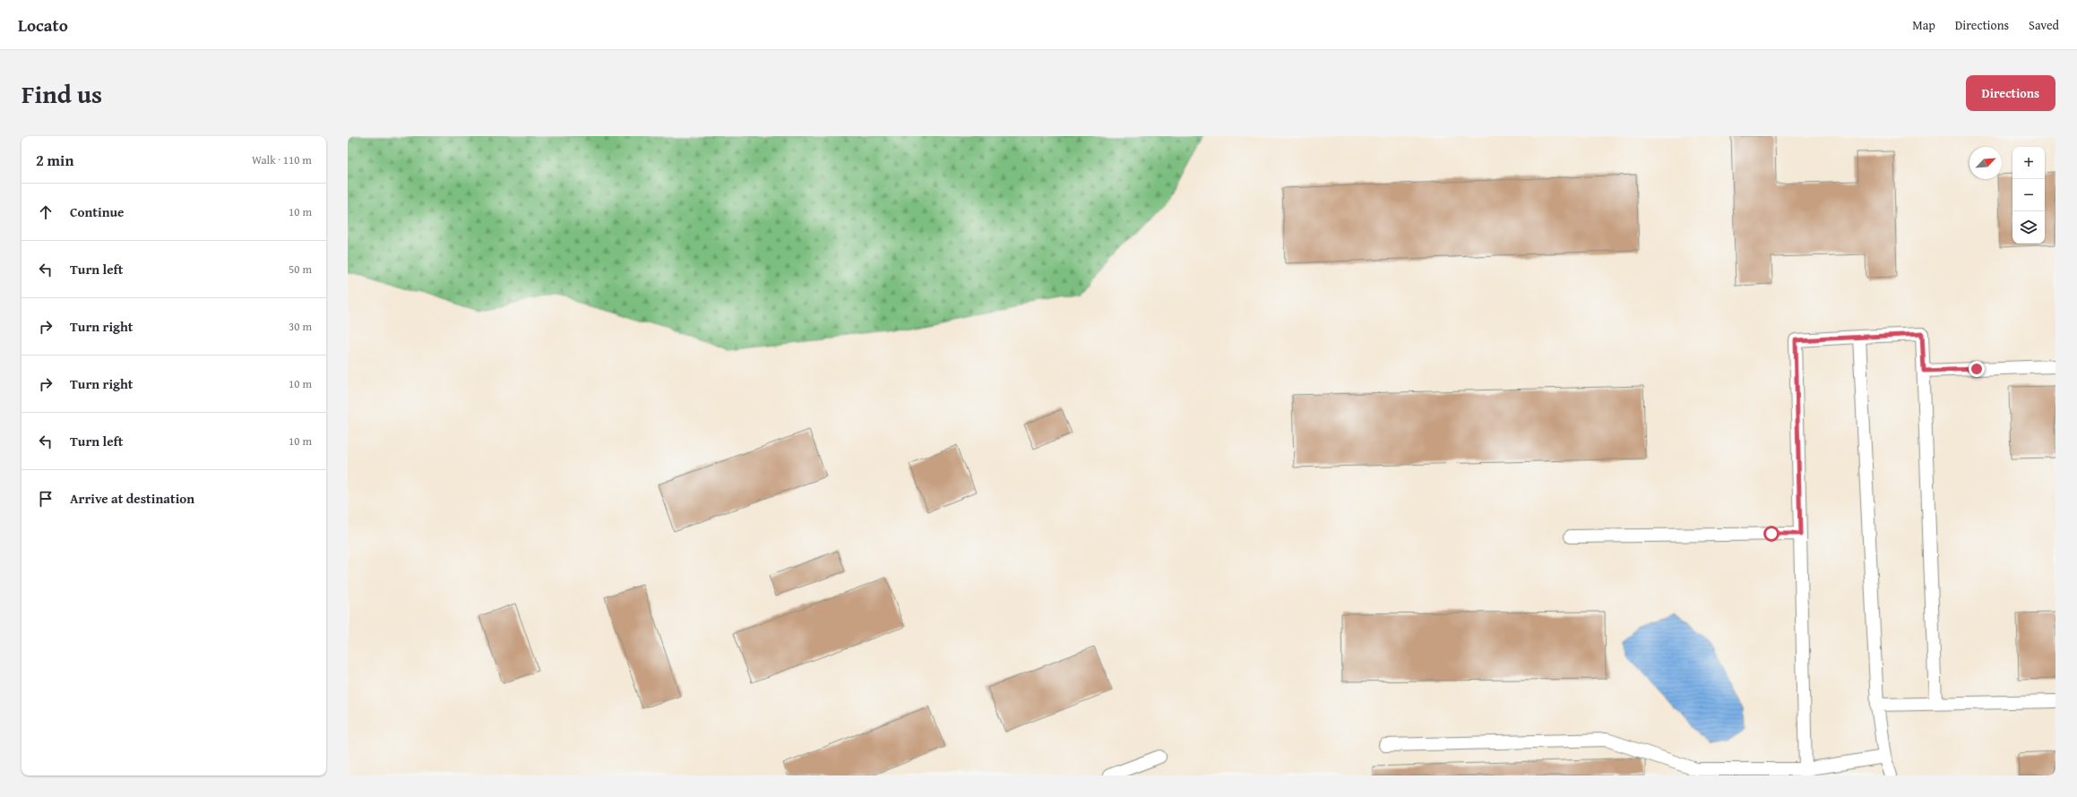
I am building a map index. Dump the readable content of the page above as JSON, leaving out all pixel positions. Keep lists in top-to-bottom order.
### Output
{
  "north": "top right",
  "page": {
    "header": "Locato",
    "nav": ["Map", "Directions", "Saved"],
    "title": "Find us",
    "buttons": "Directions",
    "heading": ["2 min", "Walk · 110 m"],
    "map_buttons": ["+", "−"],
    "list": [
      ["Continue", "10 m"],
      ["Turn left", "50 m"],
      ["Turn right", "30 m"],
      ["Turn right", "10 m"],
      ["Turn left", "10 m"],
      "Arrive at destination"
    ]
  }
}
